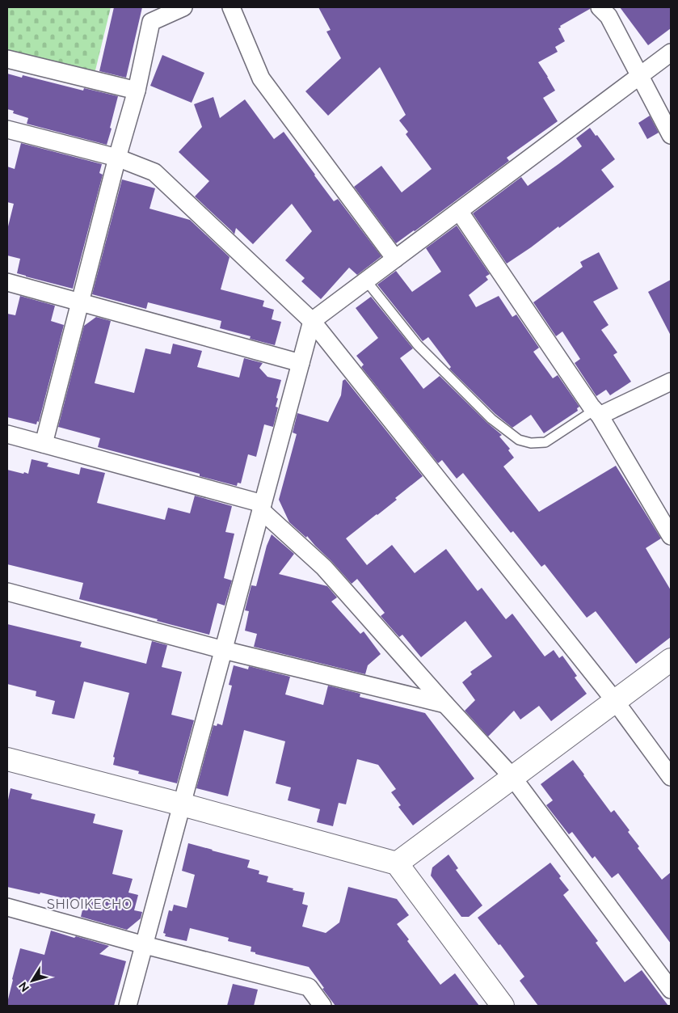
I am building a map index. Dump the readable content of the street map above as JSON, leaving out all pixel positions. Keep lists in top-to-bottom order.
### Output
{
  "districts": ["SHIOIKECHO"],
  "north": "bottom left"
}
